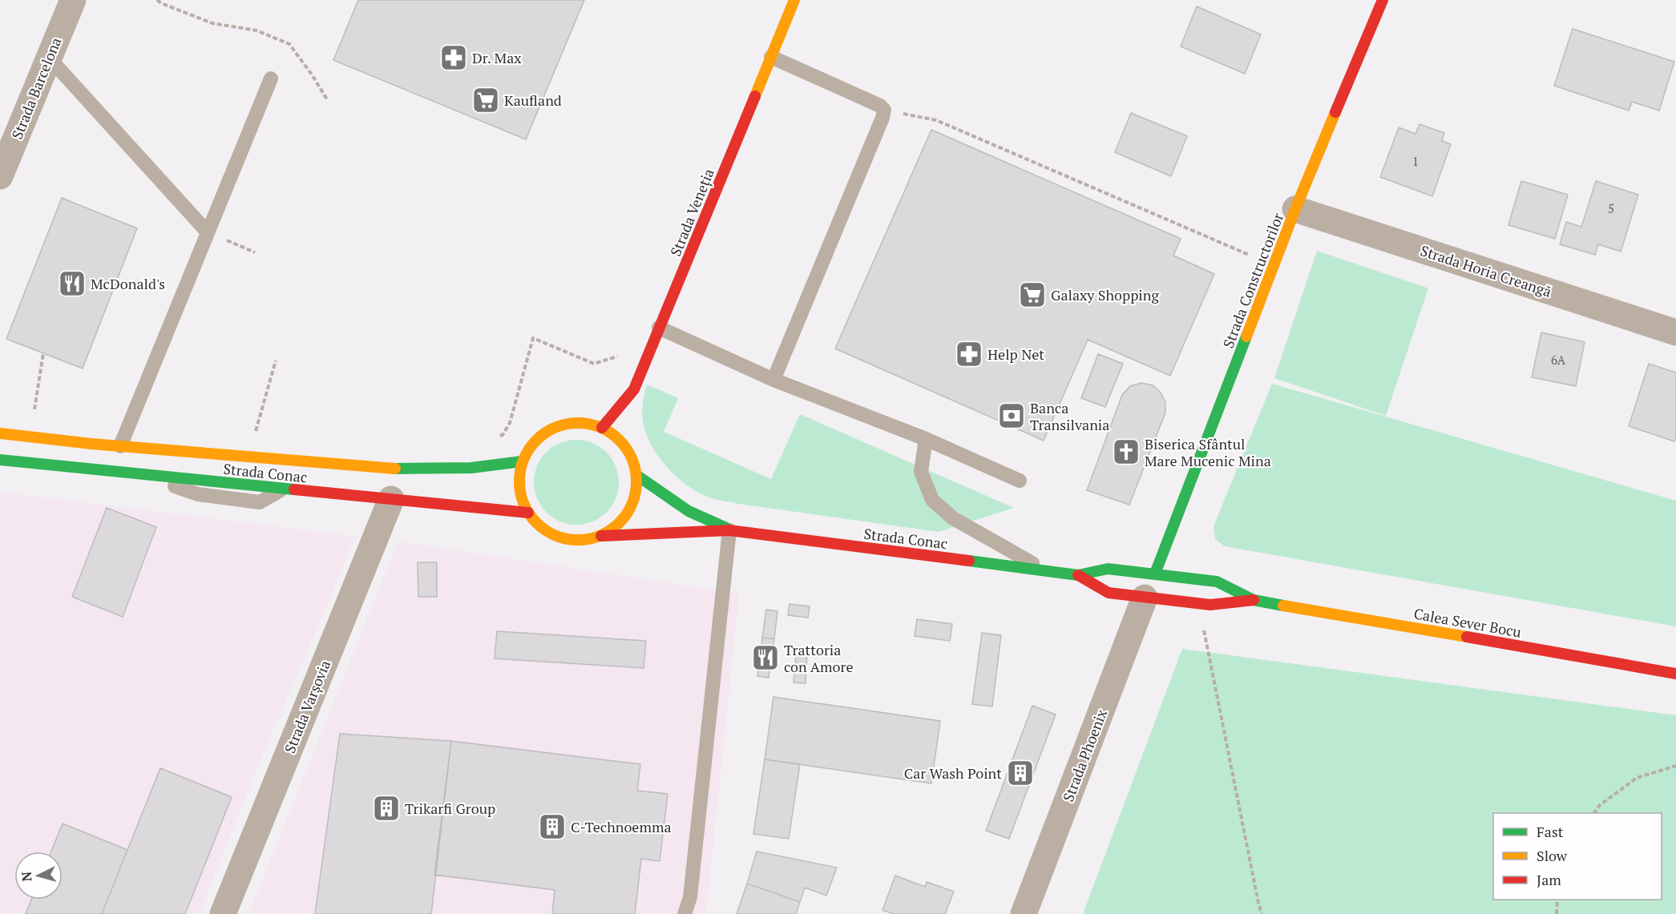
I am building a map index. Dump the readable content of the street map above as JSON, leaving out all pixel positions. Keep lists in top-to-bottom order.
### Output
{
  "streets": {
    "main road": [
      "Strada Veneția",
      "Strada Constructorilor",
      "Strada Conac",
      "Calea Sever Bocu"
    ],
    "street": [
      "Strada Barcelona",
      "Strada Horia Creangă",
      "Strada Varșovia",
      "Strada Phoenix"
    ]
  },
  "crossings": [
    ["Strada Veneția", "Strada Conac"],
    ["Strada Horia Creangă", "Strada Constructorilor"],
    ["Strada Constructorilor", "Strada Conac"],
    ["Strada Constructorilor", "Calea Sever Bocu"],
    ["Strada Conac", "Calea Sever Bocu"],
    ["Strada Conac", "Strada Varșovia"],
    ["Strada Conac", "Strada Phoenix"],
    ["Calea Sever Bocu", "Strada Phoenix"]
  ],
  "places": {
    "pharmacy": ["Dr. Max", "Help Net"],
    "supermarket": ["Kaufland", "Galaxy Shopping"],
    "restaurant": ["McDonald's", "Trattoria con Amore"],
    "bank": ["Banca Transilvania"],
    "church": ["Biserica Sfântul Mare Mucenic Mina"],
    "building": ["Car Wash Point", "Trikarfi Group", "C-Technoemma"]
  },
  "house_numbers": ["1", "5", "6A"],
  "legend": ["Fast", "Slow", "Jam"],
  "north": "left"
}
